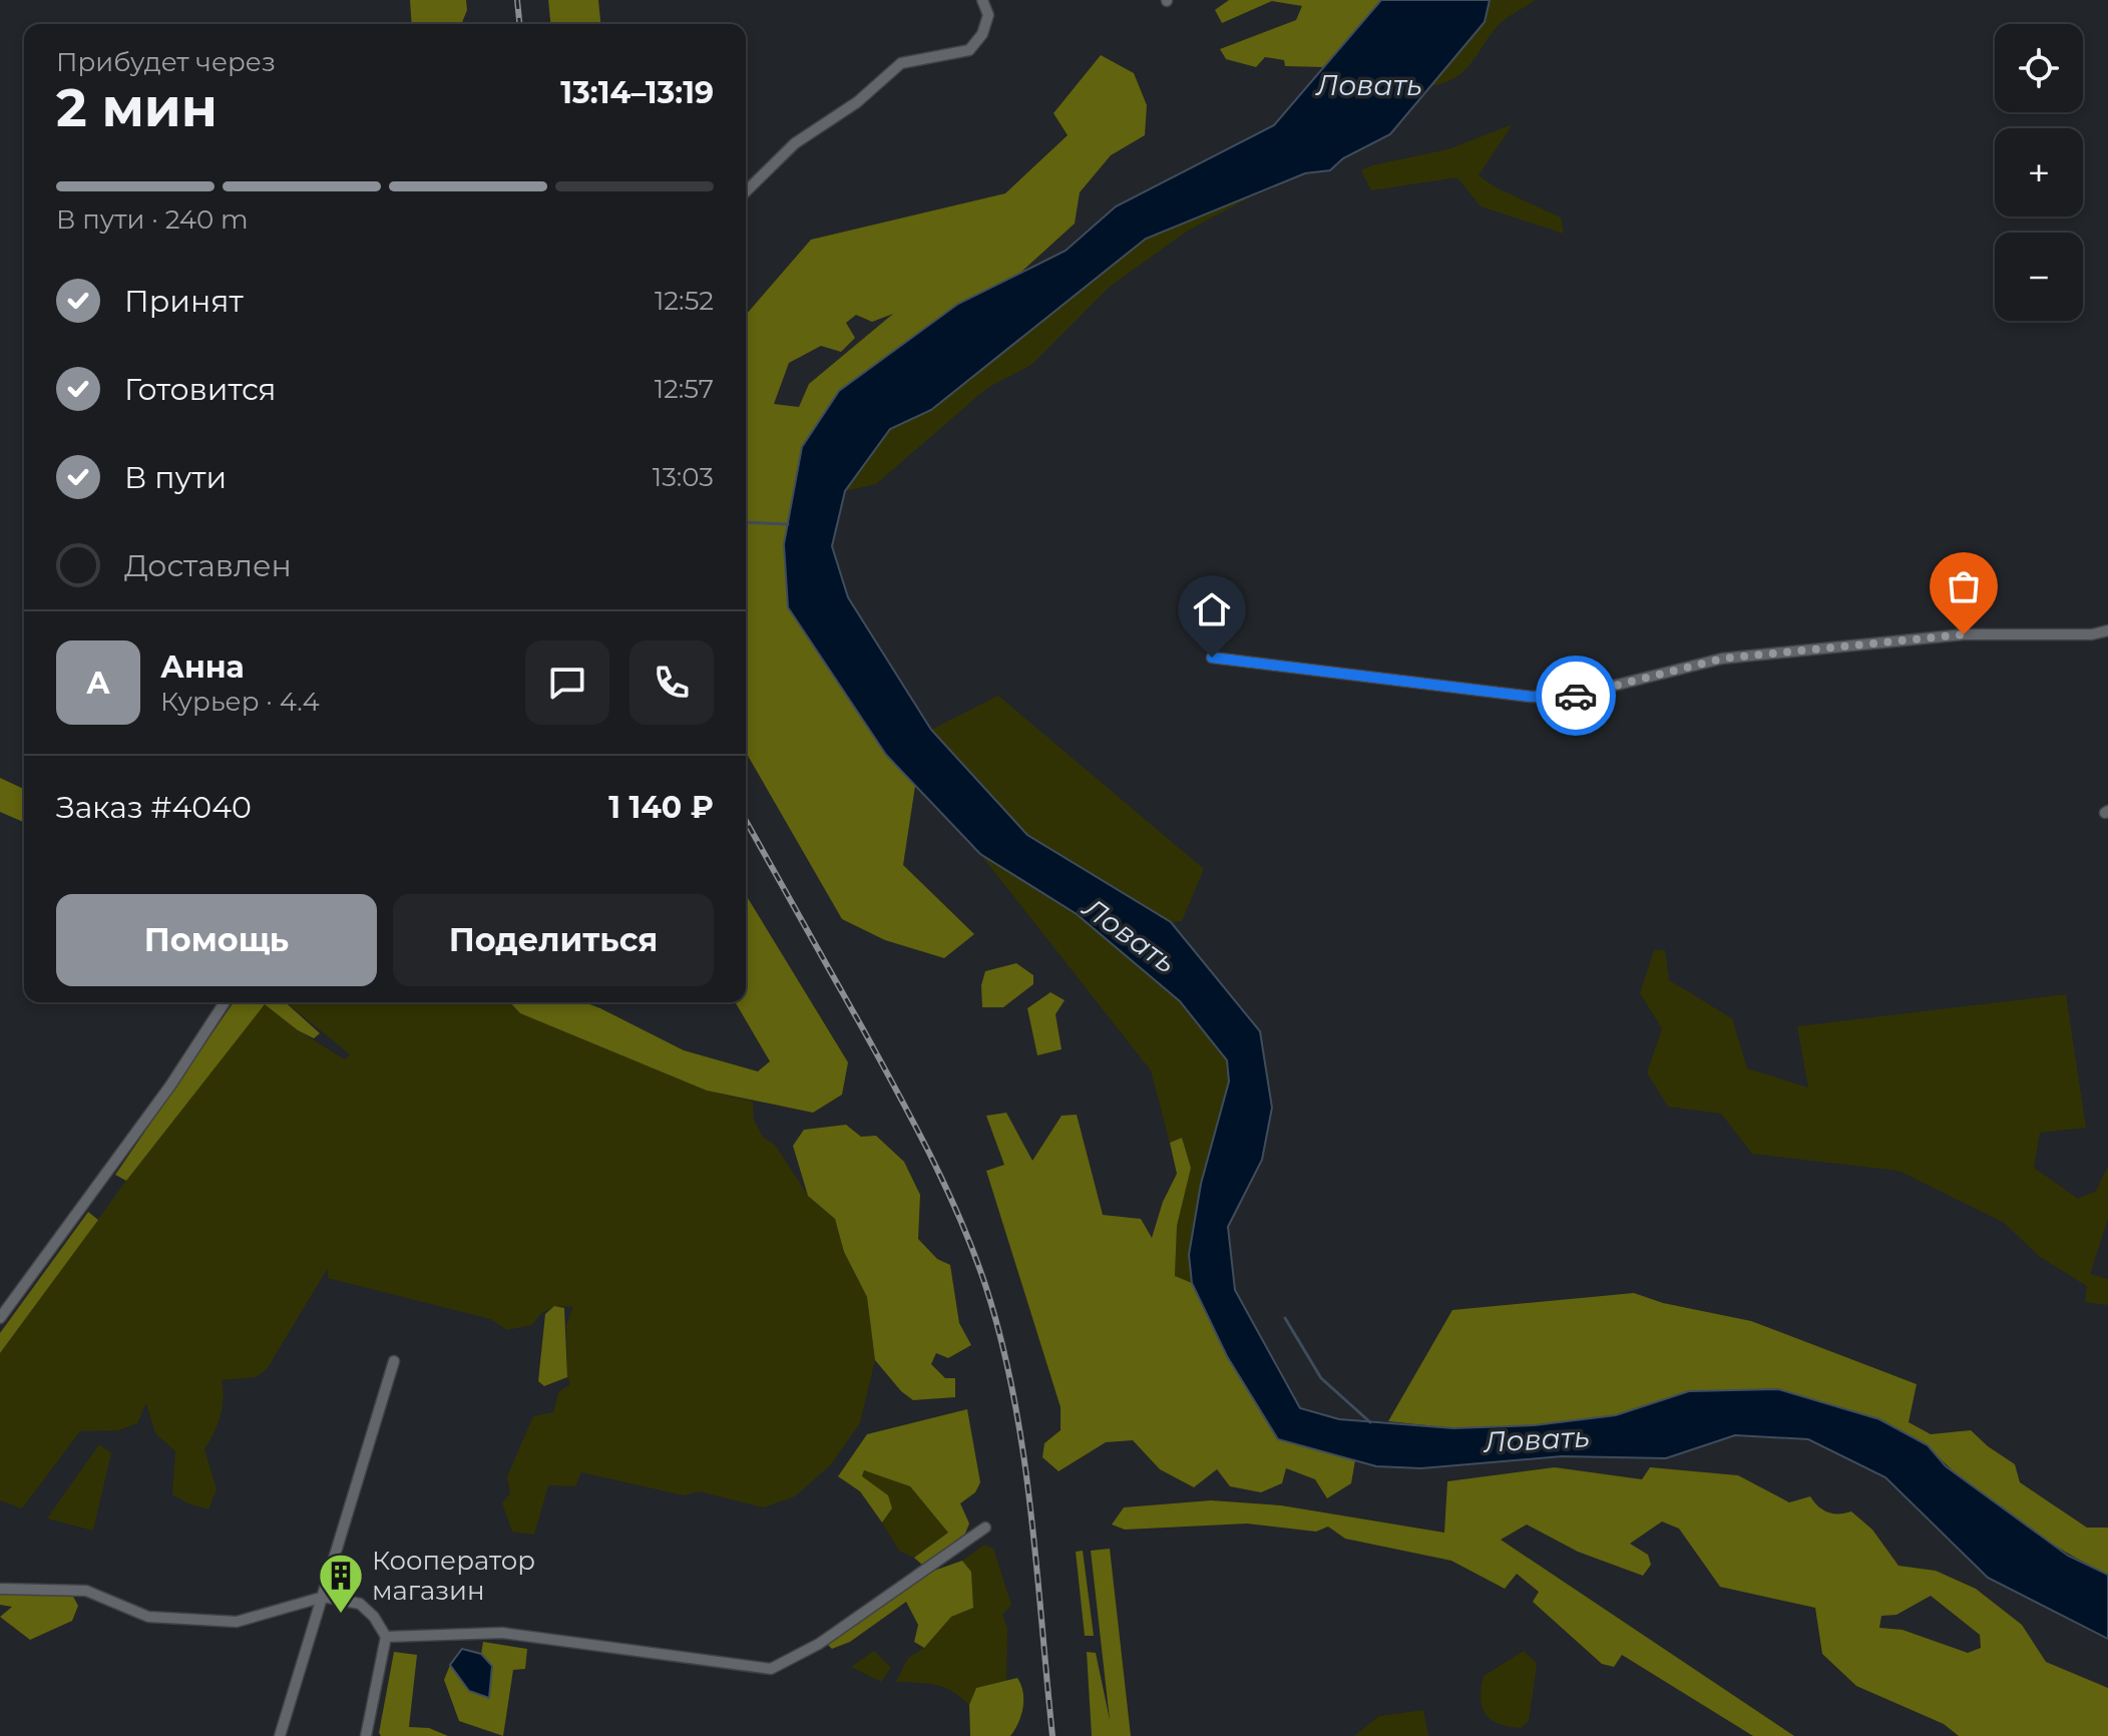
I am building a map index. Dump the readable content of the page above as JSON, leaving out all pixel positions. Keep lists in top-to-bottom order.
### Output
{
  "water": ["Ловать"],
  "places": {
    "building": ["Кооператор магазин"]
  },
  "page": {
    "map_buttons": ["+", "−"],
    "heading": ["2 мин", "Прибудет через", "13:14–13:19"],
    "panel": [
      "Анна",
      "Курьер · 4.4",
      "Заказ #4040",
      "1 140 ₽"
    ],
    "bar": "В пути · 240 m",
    "list": [
      ["Принят", "12:52"],
      ["Готовится", "12:57"],
      ["В пути", "13:03"],
      "Доставлен"
    ],
    "round": "А",
    "buttons": ["Помощь", "Поделиться"]
  }
}
